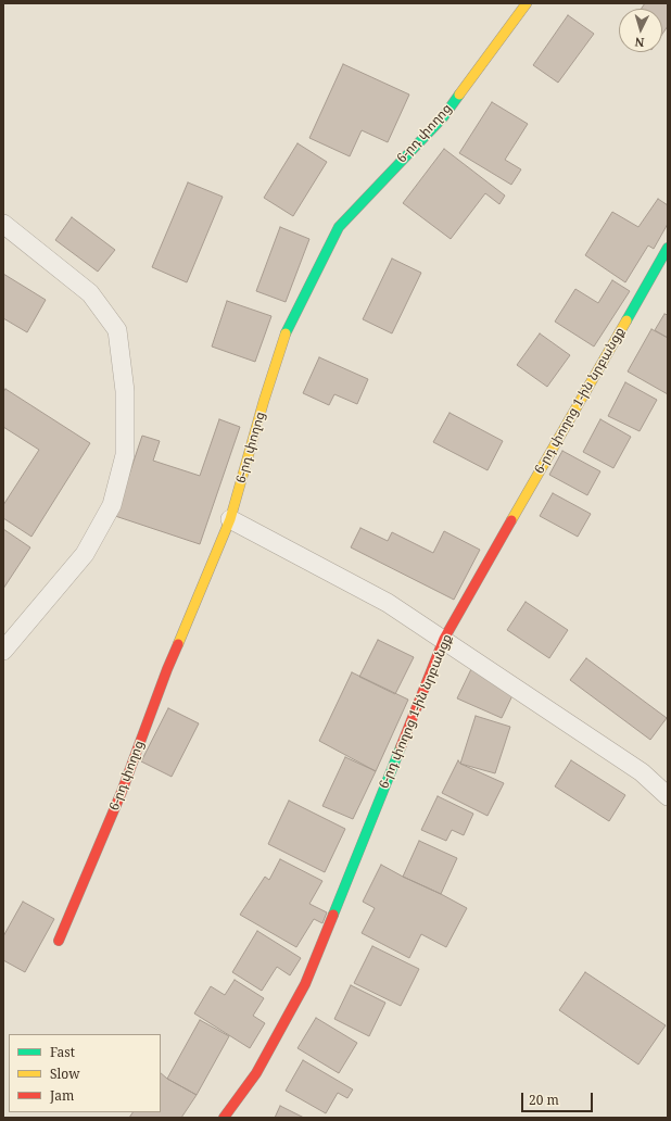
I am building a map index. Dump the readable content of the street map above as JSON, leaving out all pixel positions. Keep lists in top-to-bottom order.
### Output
{
  "streets": {
    "street": ["6-րդ փողոց", "6-րդ փողոց 1-ին նրբանցք"]
  },
  "legend": ["Fast", "Slow", "Jam"],
  "scale_bar": "20 m",
  "north": "bottom"
}
